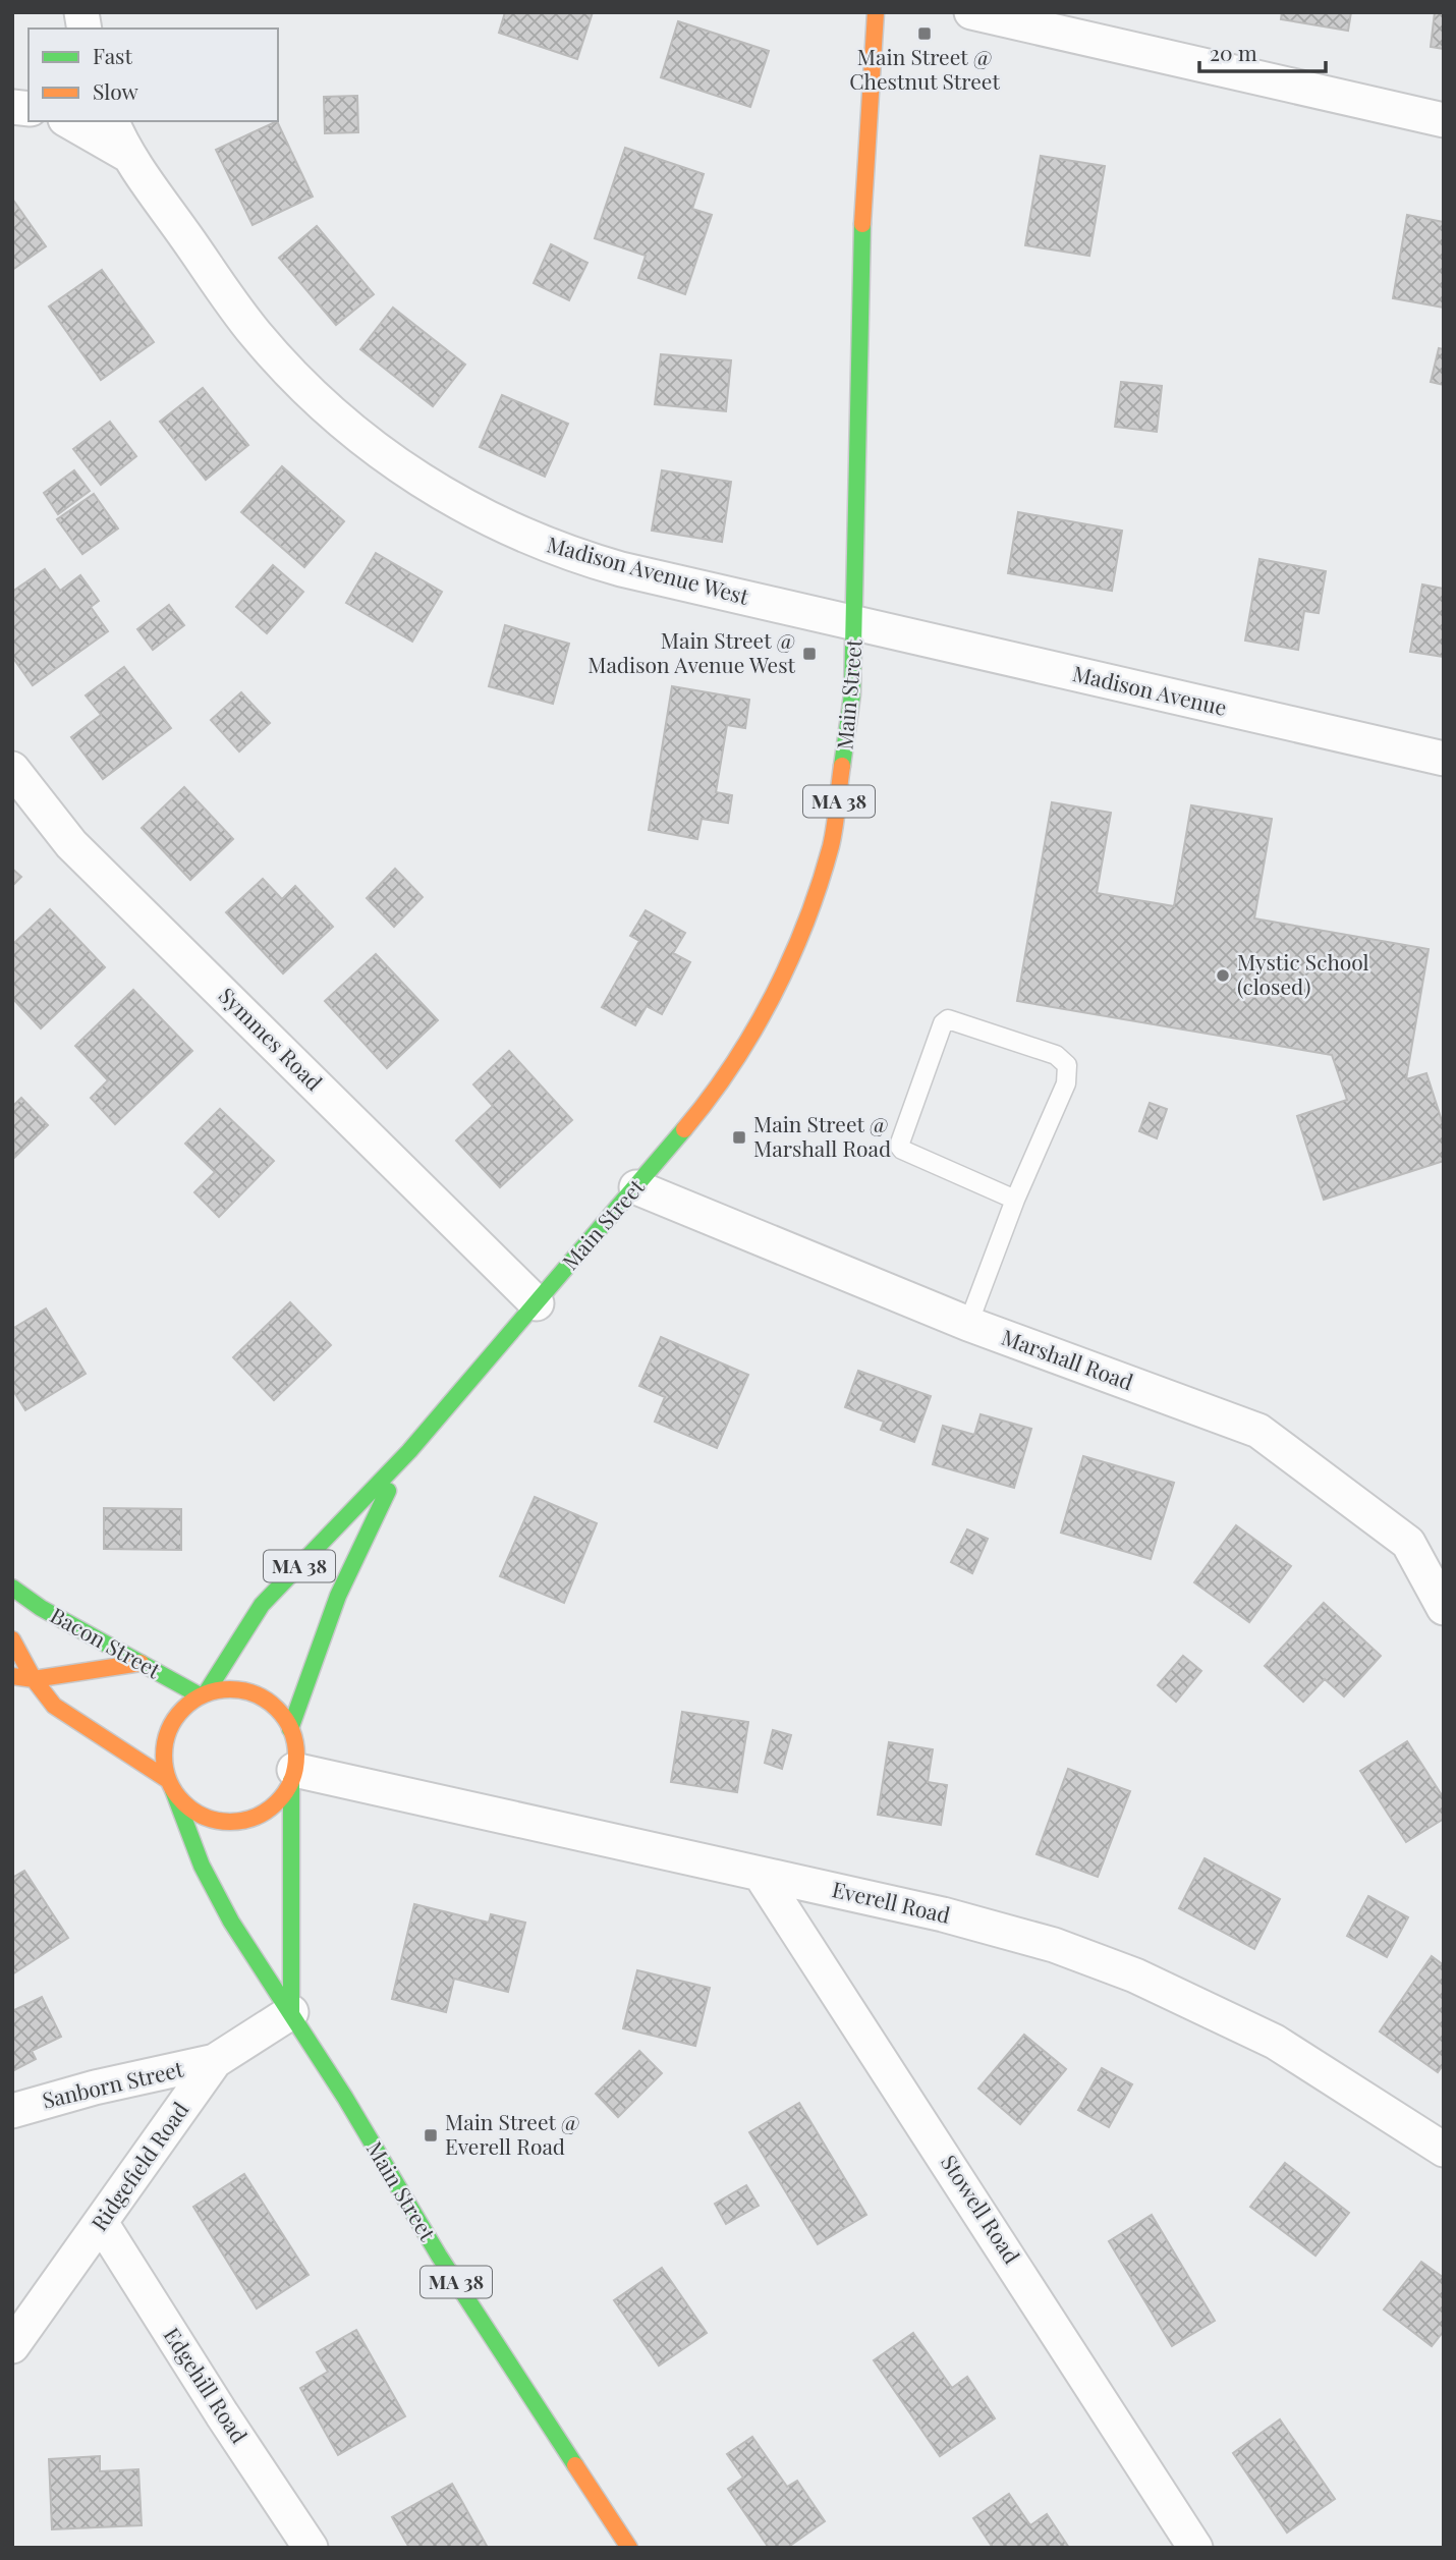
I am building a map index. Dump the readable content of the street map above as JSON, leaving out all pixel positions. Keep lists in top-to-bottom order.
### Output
{
  "streets": {
    "main road": ["Main Street", "MA 38", "Bacon Street"],
    "street": [
      "Madison Avenue West",
      "Madison Avenue",
      "Symmes Road",
      "Marshall Road",
      "Everell Road",
      "Sanborn Street",
      "Ridgefield Road",
      "Stowell Road",
      "Edgehill Road"
    ]
  },
  "crossings": [
    ["Madison Avenue West", "Madison Avenue"],
    ["Madison Avenue West", "Main Street"],
    ["Madison Avenue", "Main Street"],
    ["Main Street", "MA 38"],
    ["Main Street", "Symmes Road"],
    ["Main Street", "Marshall Road"],
    ["Main Street", "Bacon Street"],
    ["Main Street", "Everell Road"],
    ["Main Street", "Ridgefield Road"],
    ["MA 38", "Bacon Street"],
    ["MA 38", "Everell Road"],
    ["MA 38", "Ridgefield Road"],
    ["Bacon Street", "Everell Road"],
    ["Everell Road", "Stowell Road"],
    ["Sanborn Street", "Ridgefield Road"],
    ["Ridgefield Road", "Edgehill Road"]
  ],
  "places": {
    "transit": [
      "Main Street @ Chestnut Street",
      "Main Street @ Madison Avenue West",
      "Main Street @ Marshall Road",
      "Main Street @ Everell Road"
    ],
    "other": ["Mystic School (closed)"]
  },
  "legend": ["Fast", "Slow"],
  "scale_bar": "20 m"
}
